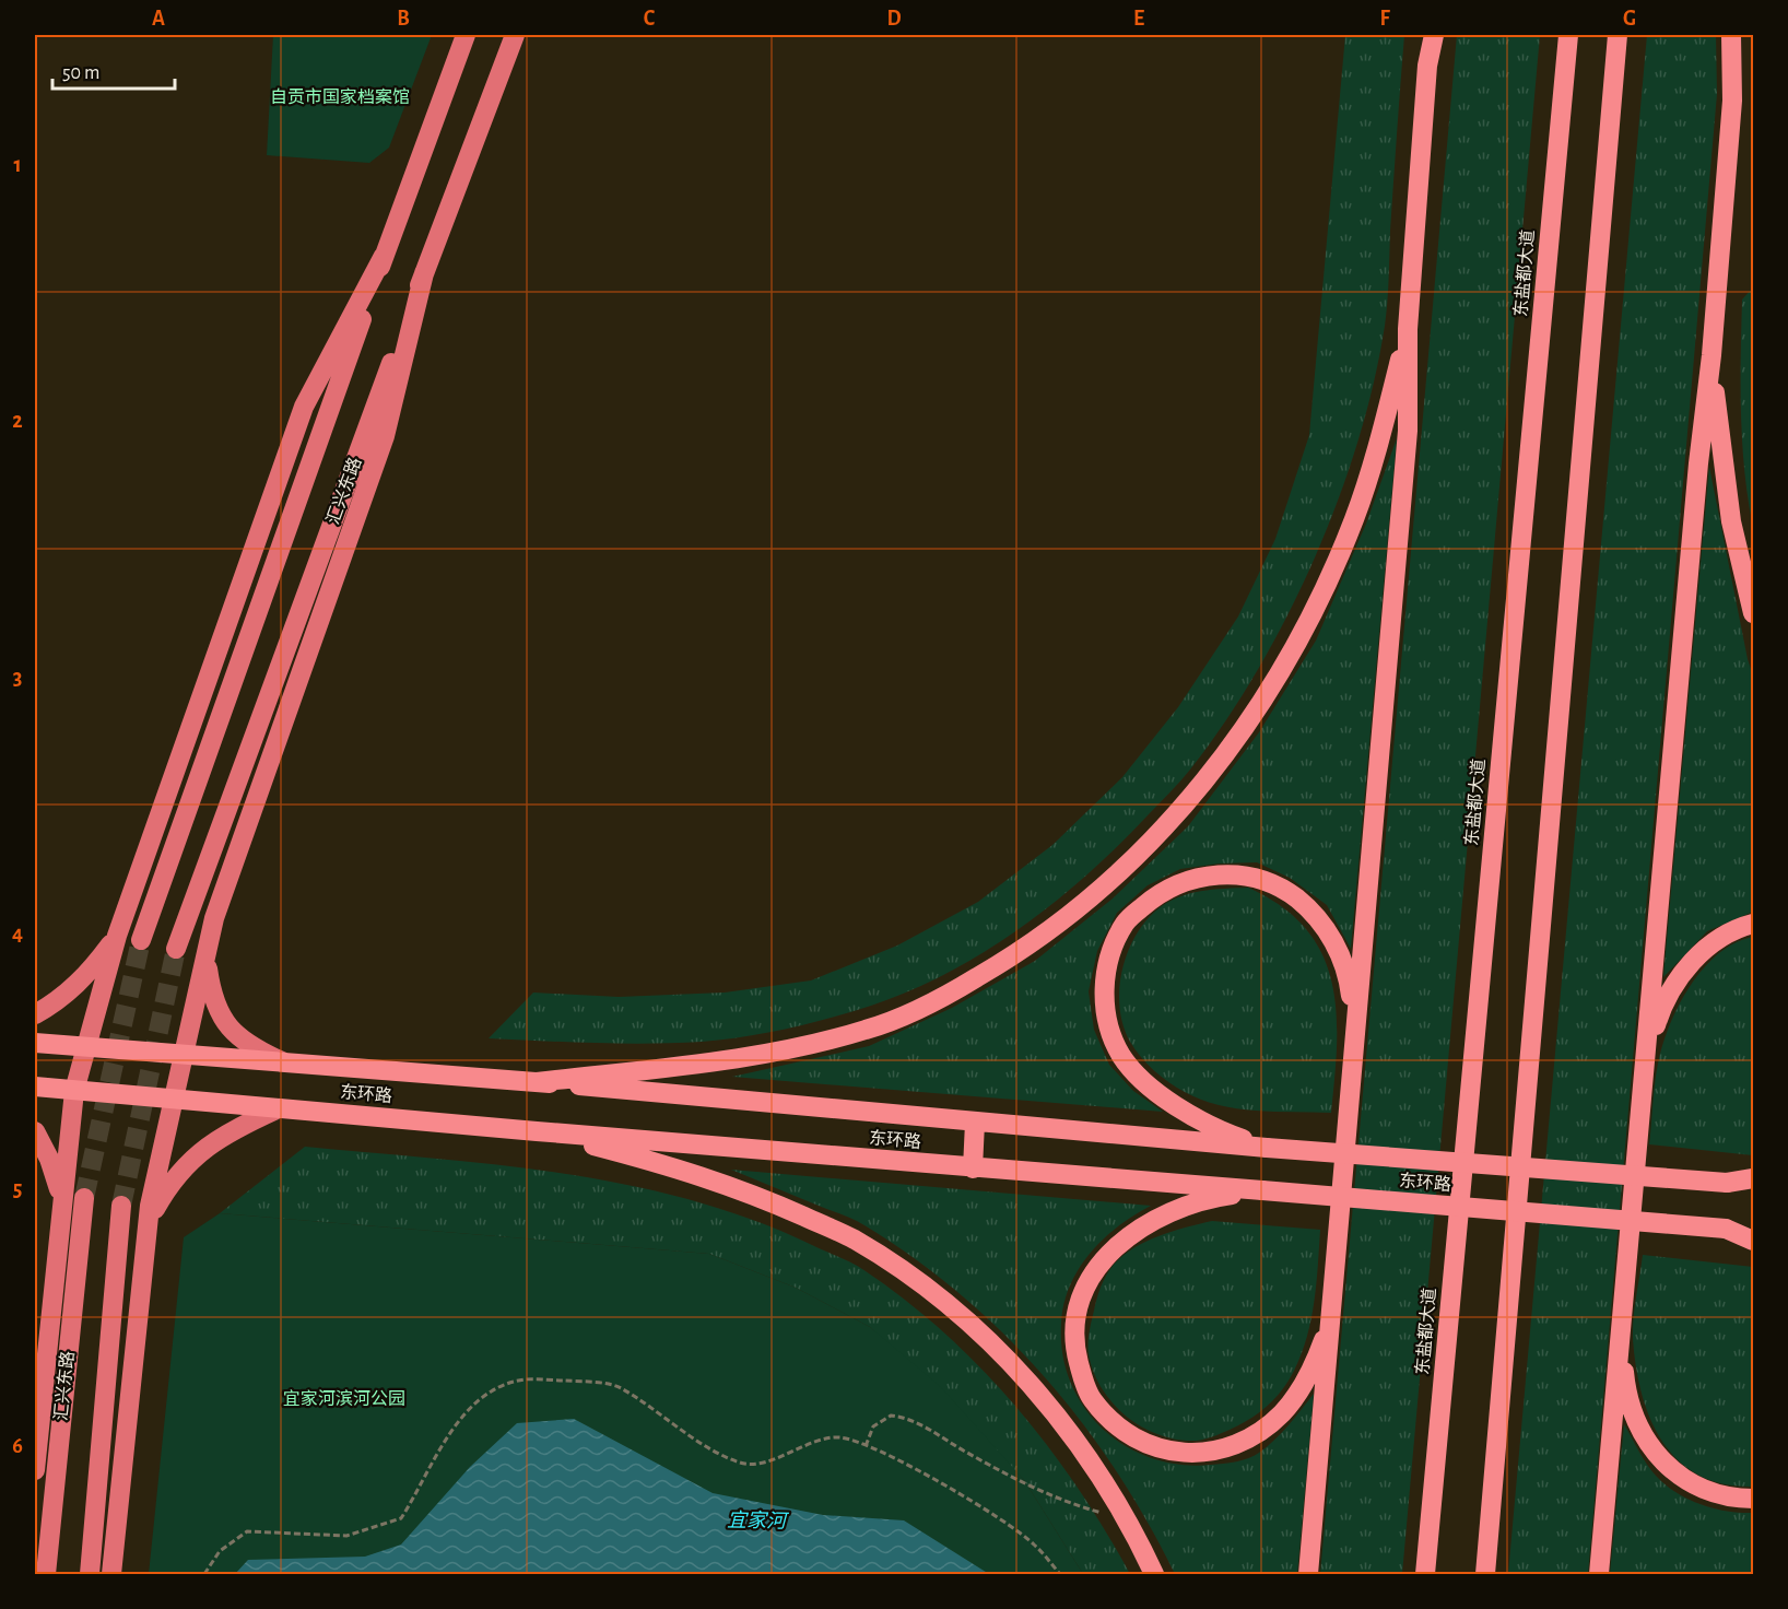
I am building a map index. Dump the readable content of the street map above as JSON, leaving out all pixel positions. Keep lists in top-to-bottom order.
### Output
{
  "streets": {
    "highway": ["东盐都大道", "东环路"],
    "main road": ["汇兴东路"]
  },
  "water": ["宜家河"],
  "parks": ["自贡市国家档案馆", "宜家河滨河公园"],
  "scale_bar": "50 m",
  "grid": {
    "columns": [
      "A",
      "B",
      "C",
      "D",
      "E",
      "F",
      "G"
    ],
    "rows": [
      "1",
      "2",
      "3",
      "4",
      "5",
      "6"
    ]
  }
}
